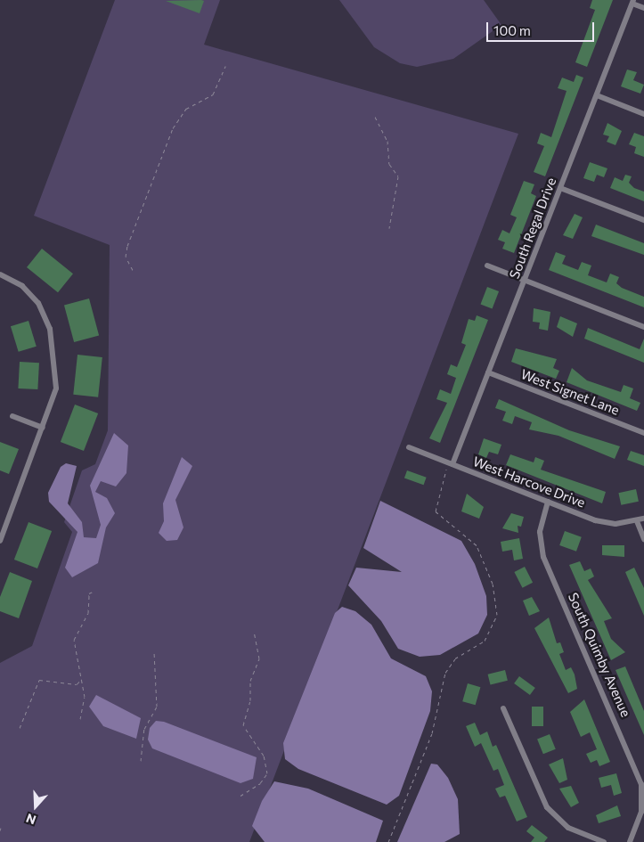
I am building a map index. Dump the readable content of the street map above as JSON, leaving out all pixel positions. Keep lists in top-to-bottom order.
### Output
{
  "streets": {
    "street": [
      "South Regal Drive",
      "West Signet Lane",
      "West Harcove Drive",
      "South Quimby Avenue"
    ]
  },
  "crossings": [
    ["South Regal Drive", "West Signet Lane"],
    ["South Regal Drive", "West Harcove Drive"],
    ["West Harcove Drive", "South Quimby Avenue"]
  ],
  "scale_bar": "100 m",
  "north": "bottom"
}
